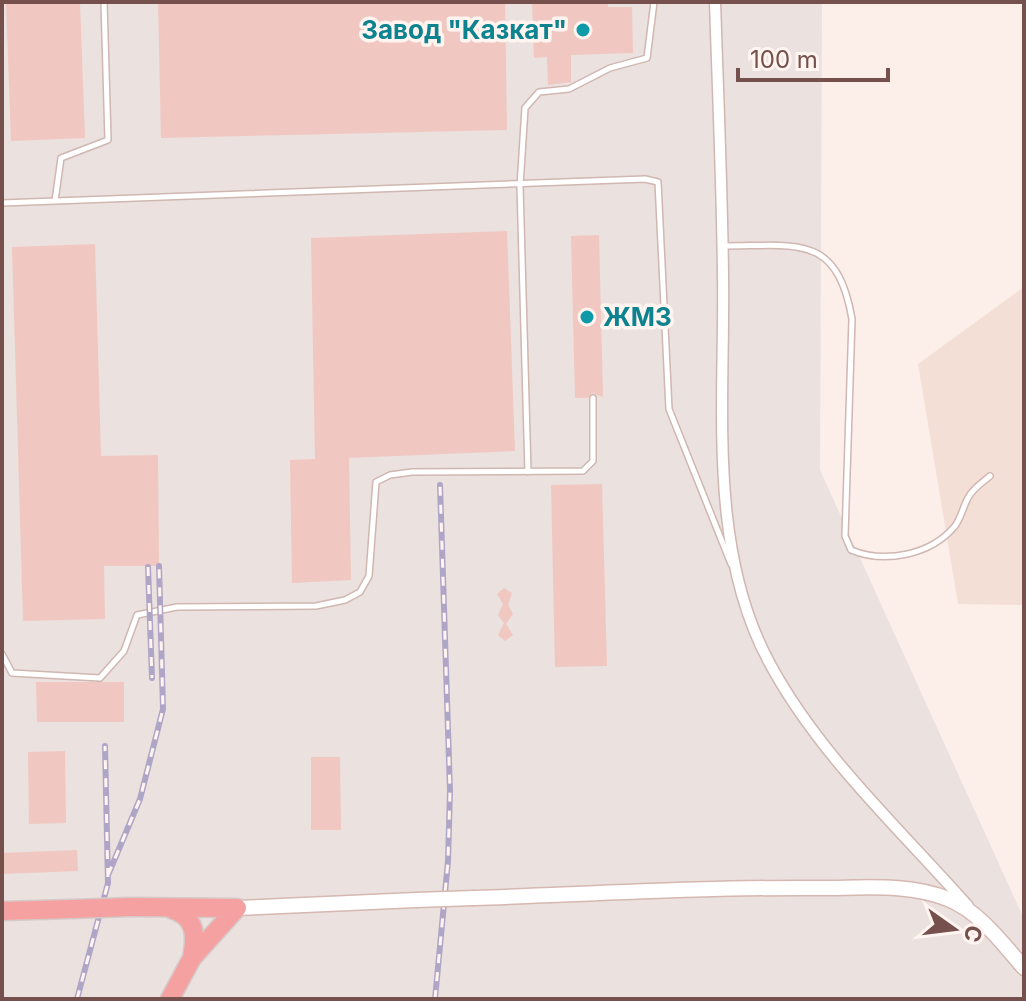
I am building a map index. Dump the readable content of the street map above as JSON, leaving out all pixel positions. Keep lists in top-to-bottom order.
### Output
{
  "places": ["Завод \"Казкат\"", "ЖМЗ"],
  "scale_bar": "100 m",
  "north": "right"
}
